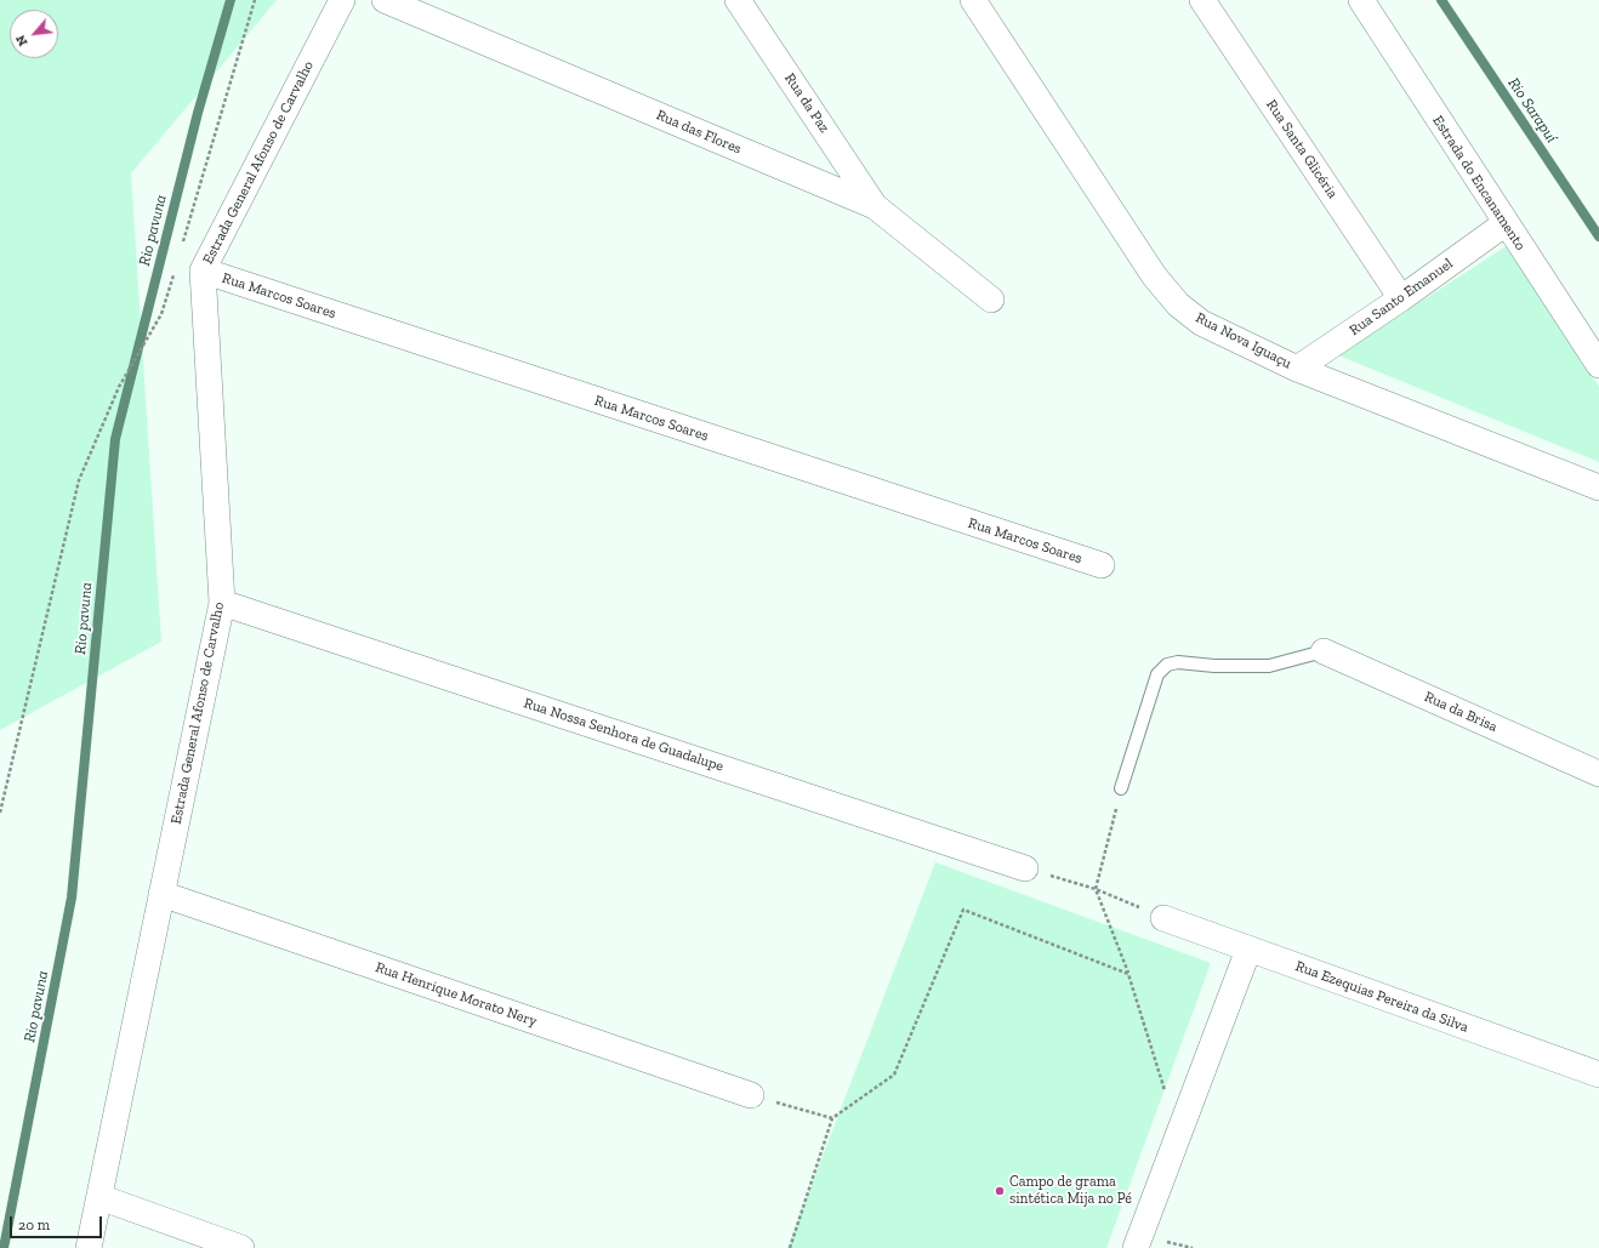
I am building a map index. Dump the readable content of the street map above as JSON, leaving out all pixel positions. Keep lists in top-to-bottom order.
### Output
{
  "streets": {
    "street": [
      "Rua da Paz",
      "Rua das Flores",
      "Rua Santa Glicéria",
      "Estrada General Afonso de Carvalho",
      "Estrada do Encanamento",
      "Rua Marcos Soares",
      "Rua Santo Emanuel",
      "Rua Nova Iguaçu",
      "Rua da Brisa",
      "Rua Nossa Senhora de Guadalupe",
      "Rua Henrique Morato Nery",
      "Rua Ezequias Pereira da Silva"
    ]
  },
  "crossings": [
    ["Rua da Paz", "Rua das Flores"],
    ["Rua Santa Glicéria", "Rua Santo Emanuel"],
    ["Estrada General Afonso de Carvalho", "Rua Marcos Soares"],
    ["Estrada General Afonso de Carvalho", "Rua Nossa Senhora de Guadalupe"],
    ["Estrada General Afonso de Carvalho", "Rua Henrique Morato Nery"],
    ["Estrada do Encanamento", "Rua Santo Emanuel"],
    ["Rua Santo Emanuel", "Rua Nova Iguaçu"]
  ],
  "water": ["Rio Sarapuí", "Rio pavuna"],
  "places": ["Campo de grama sintética Mija no Pé"],
  "scale_bar": "20 m",
  "north": "bottom left"
}
